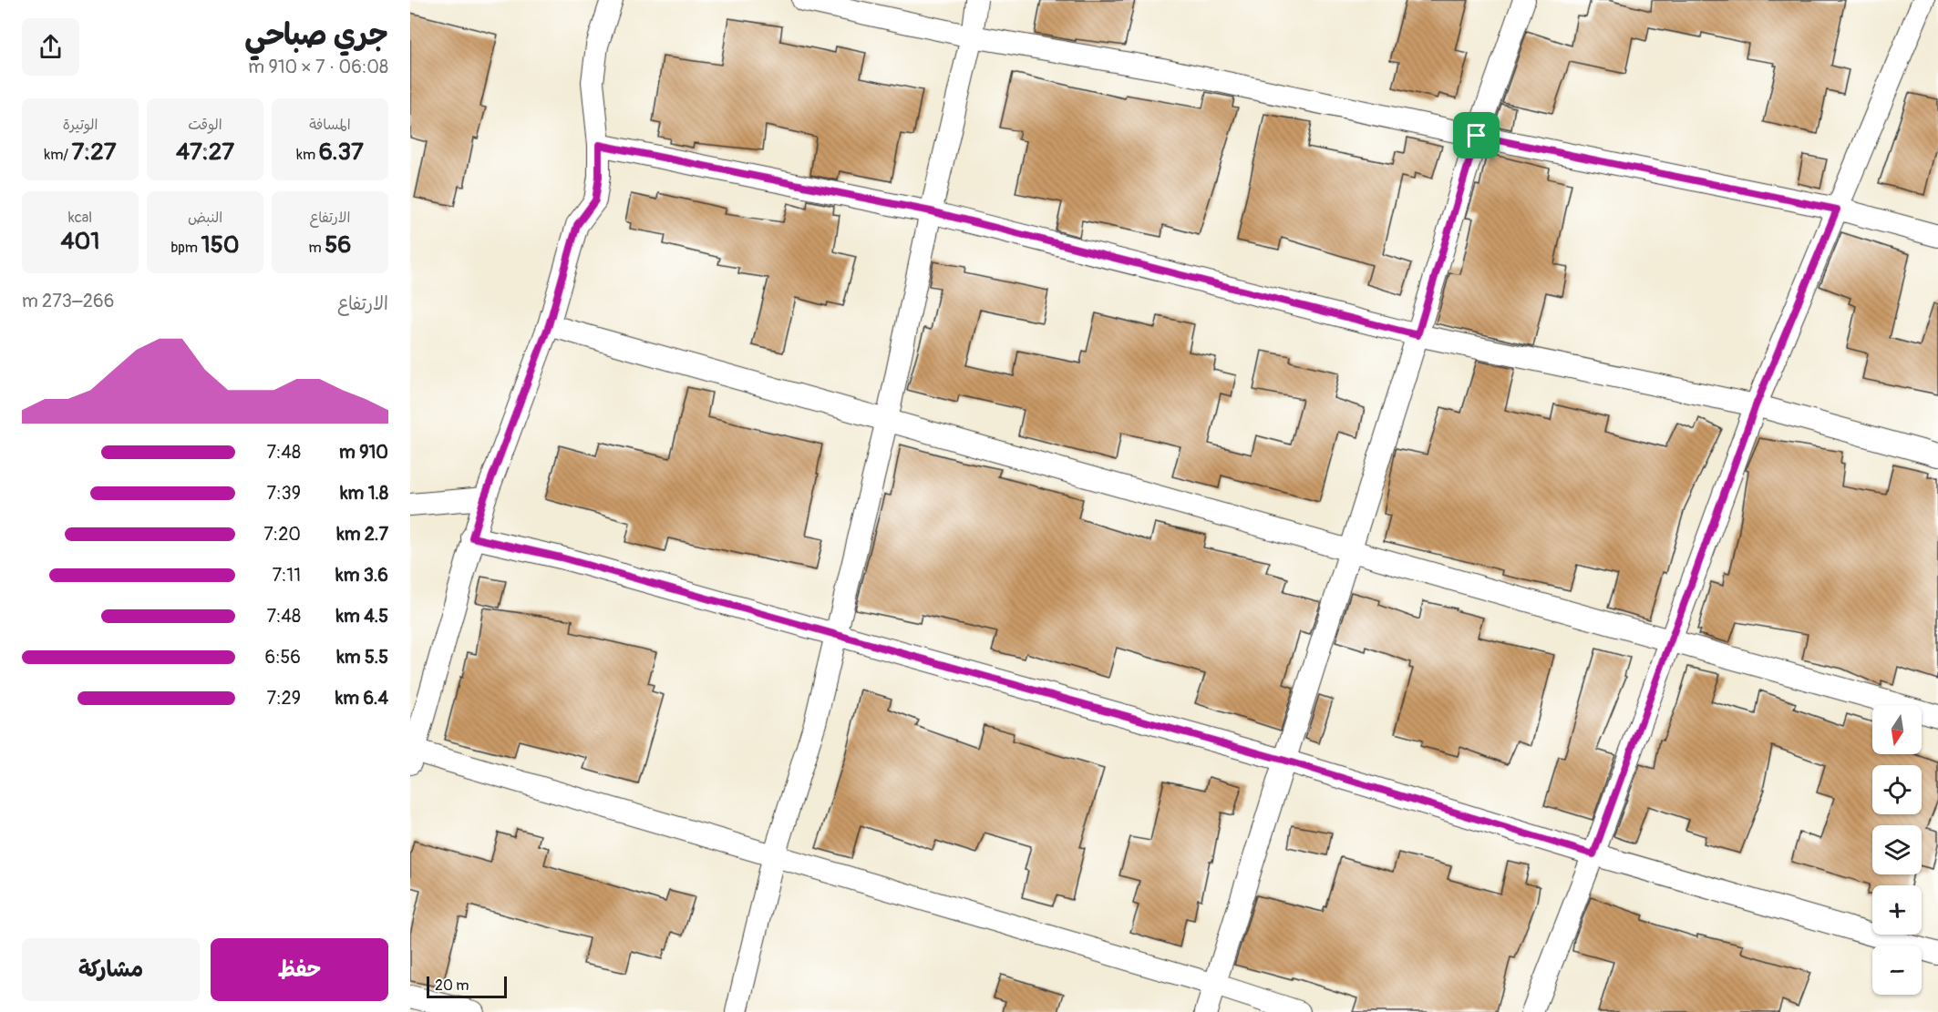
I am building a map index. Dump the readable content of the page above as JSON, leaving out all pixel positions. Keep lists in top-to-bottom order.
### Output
{
  "scale_bar": "20 m",
  "north": "bottom",
  "page": {
    "heading": ["جري صباحي", "06:08 · 7 × 910 m"],
    "stats": [
      ["المسافة", "6.37 km"],
      ["الوقت", "47:27"],
      ["الوتيرة", "7:27 /km"],
      ["الارتفاع", "56 m"],
      ["النبض", "150 bpm"],
      ["kcal", "401"]
    ],
    "chart": ["الارتفاع", "266–273 m"],
    "list": [
      {
        "name": "910 m",
        "note": "7:48"
      },
      {
        "name": "1.8 km",
        "note": "7:39"
      },
      {
        "name": "2.7 km",
        "note": "7:20"
      },
      {
        "name": "3.6 km",
        "note": "7:11"
      },
      {
        "name": "4.5 km",
        "note": "7:48"
      },
      {
        "name": "5.5 km",
        "note": "6:56"
      },
      {
        "name": "6.4 km",
        "note": "7:29"
      }
    ],
    "map_buttons": ["+", "−"],
    "buttons": ["حفظ", "مشاركة"],
    "scale": "20 m"
  }
}
